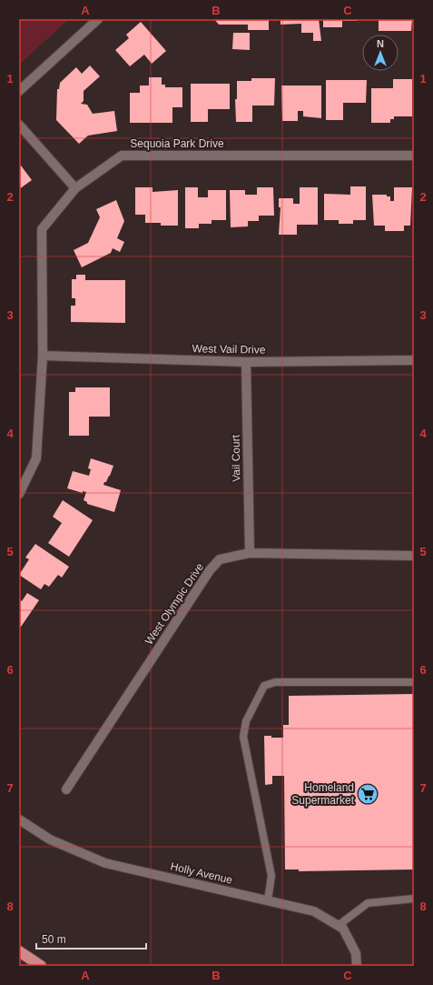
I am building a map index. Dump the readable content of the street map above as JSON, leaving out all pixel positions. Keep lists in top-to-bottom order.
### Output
{
  "streets": {
    "street": [
      "Sequoia Park Drive",
      "West Vail Drive",
      "Vail Court",
      "West Olympic Drive",
      "Holly Avenue"
    ]
  },
  "crossings": [
    ["Sequoia Park Drive", "West Vail Drive"],
    ["West Vail Drive", "Vail Court"],
    ["Vail Court", "West Olympic Drive"]
  ],
  "places": {
    "supermarket": ["Homeland Supermarket"]
  },
  "scale_bar": "50 m",
  "north": "top",
  "grid": {
    "columns": ["A", "B", "C"],
    "rows": [
      "1",
      "2",
      "3",
      "4",
      "5",
      "6",
      "7",
      "8"
    ]
  }
}
